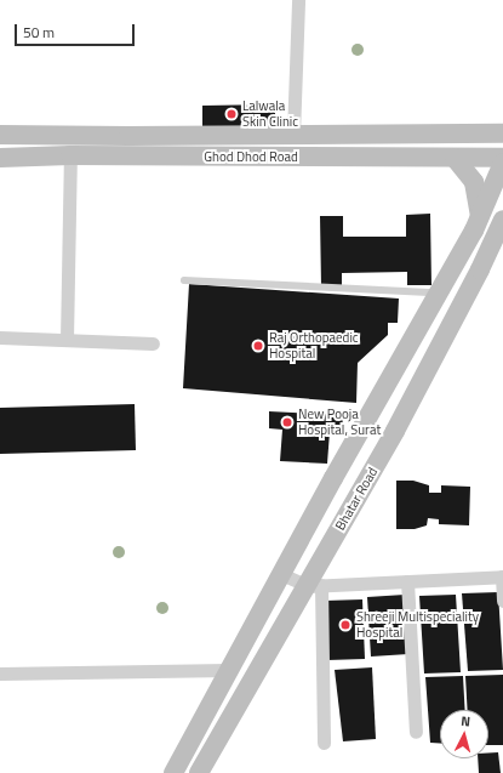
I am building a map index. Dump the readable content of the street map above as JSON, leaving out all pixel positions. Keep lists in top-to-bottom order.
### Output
{
  "streets": {
    "main road": ["Ghod Dhod Road", "Bhatar Road"]
  },
  "places": [
    "Lalwala Skin Clinic",
    "Raj Orthopaedic Hospital",
    "New Pooja Hospital, Surat",
    "Shreeji Multispeciality Hospital"
  ],
  "scale_bar": "50 m",
  "north": "top"
}
